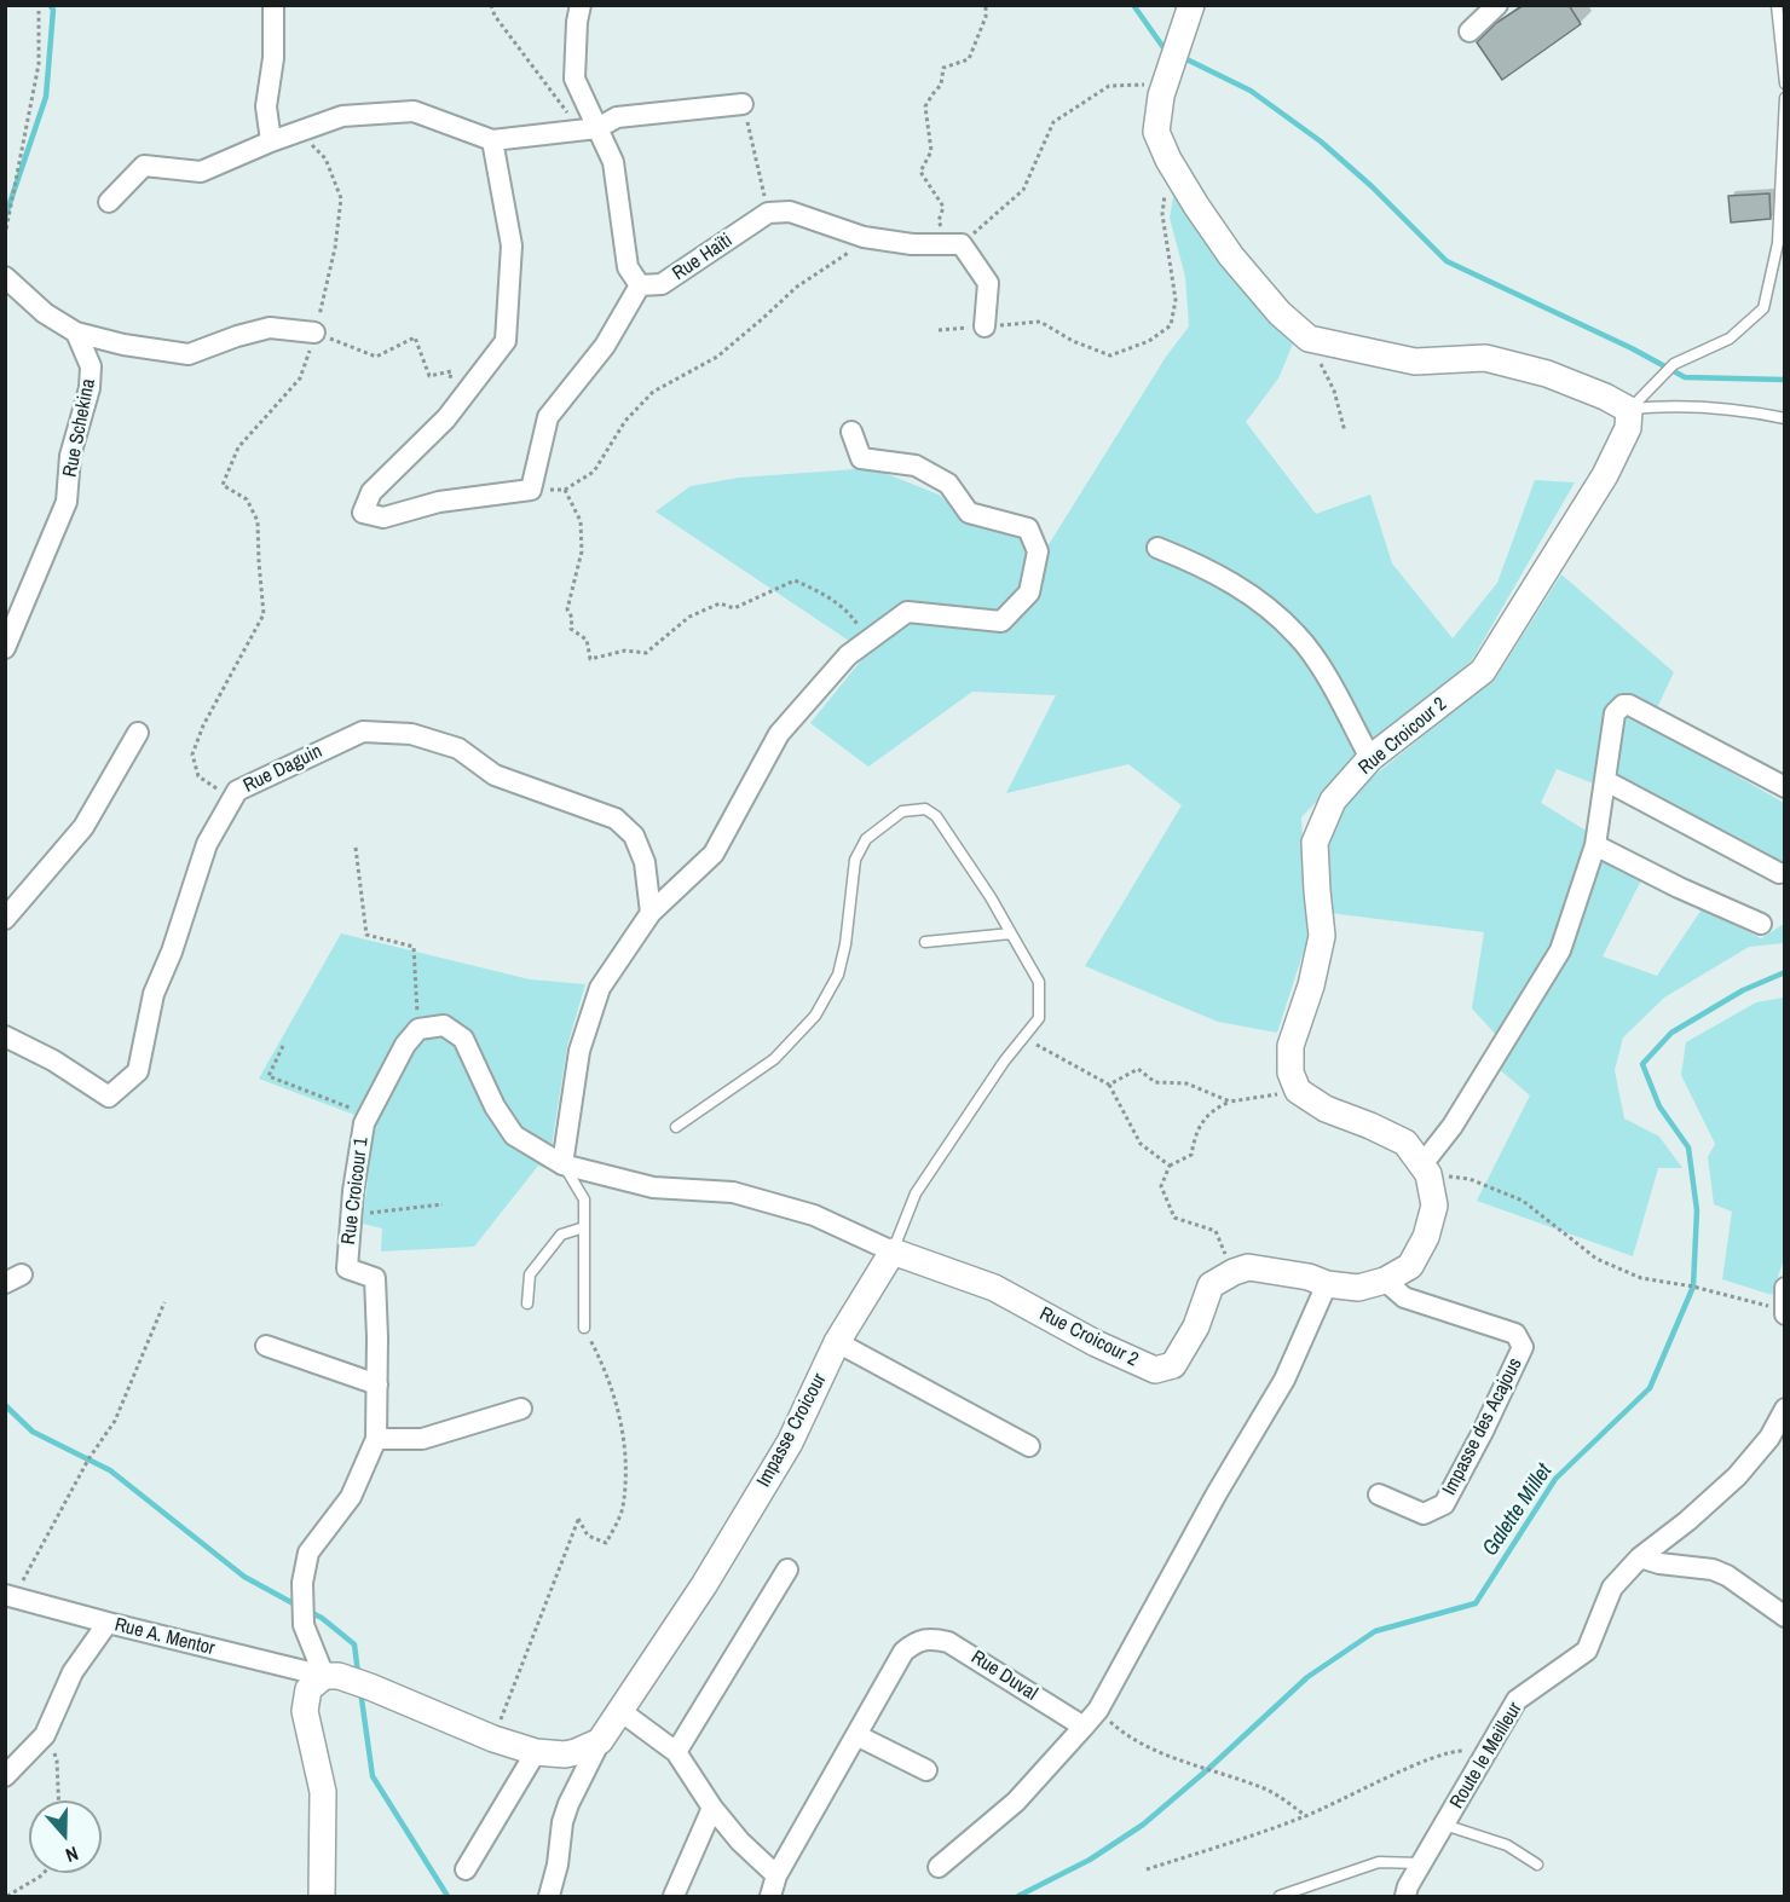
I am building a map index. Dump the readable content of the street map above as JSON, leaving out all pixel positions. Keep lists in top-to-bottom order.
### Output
{
  "streets": {
    "street": [
      "Rue Haïti",
      "Rue Schekina",
      "Rue Croicour 2",
      "Rue Daguin",
      "Rue Croicour 1",
      "Impasse des Acajous",
      "Impasse Croicour",
      "Rue A. Mentor",
      "Rue Duval",
      "Route le Meilleur"
    ]
  },
  "crossings": [
    ["Rue Croicour 2", "Impasse Croicour"],
    ["Rue Croicour 1", "Rue A. Mentor"]
  ],
  "water": ["Galette Millet"],
  "north": "bottom"
}
